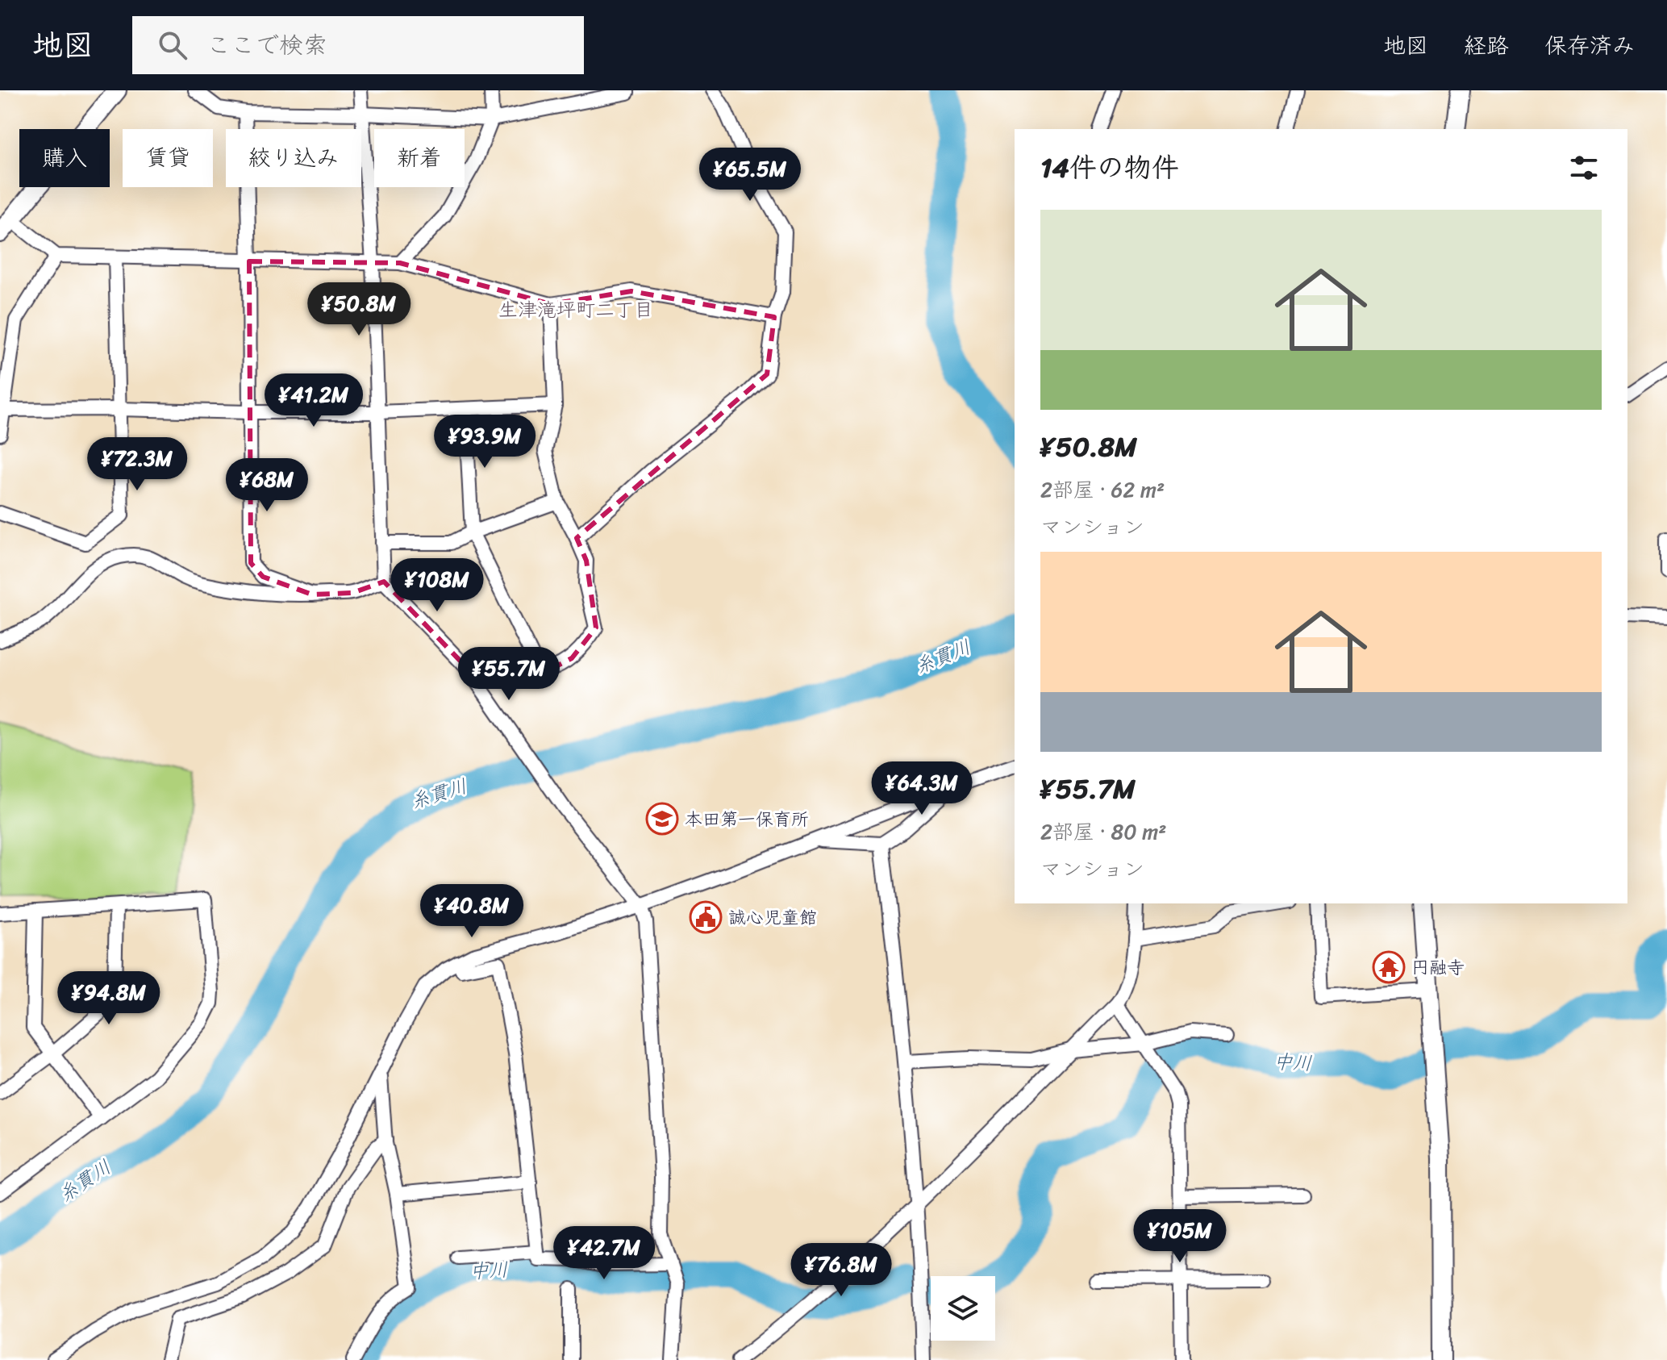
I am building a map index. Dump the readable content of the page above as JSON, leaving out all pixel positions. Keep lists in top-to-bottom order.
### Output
{
  "districts": ["生津滝坪町二丁目"],
  "water": ["糸貫川", "中川"],
  "places": {
    "school or university": ["本田第一保育所"],
    "public building": ["誠心児童館"],
    "temple": ["円融寺"]
  },
  "page": {
    "header": "地図",
    "search": "ここで検索",
    "nav": ["地図", "経路", "保存済み"],
    "chip": [
      "購入",
      "賃貸",
      "絞り込み",
      "新着"
    ],
    "heading": "14件の物件",
    "price": [
      "¥65.5M",
      "¥50.8M",
      "¥41.2M",
      "¥93.9M",
      "¥72.3M",
      "¥68M",
      "¥108M",
      "¥55.7M",
      "¥64.3M",
      "¥40.8M",
      "¥94.8M",
      "¥105M",
      "¥42.7M",
      "¥76.8M"
    ],
    "list": [
      {
        "name": "¥50.8M",
        "note": "2部屋 · 62 m² · マンション"
      },
      {
        "name": "¥55.7M",
        "note": "2部屋 · 80 m² · マンション"
      }
    ]
  }
}
